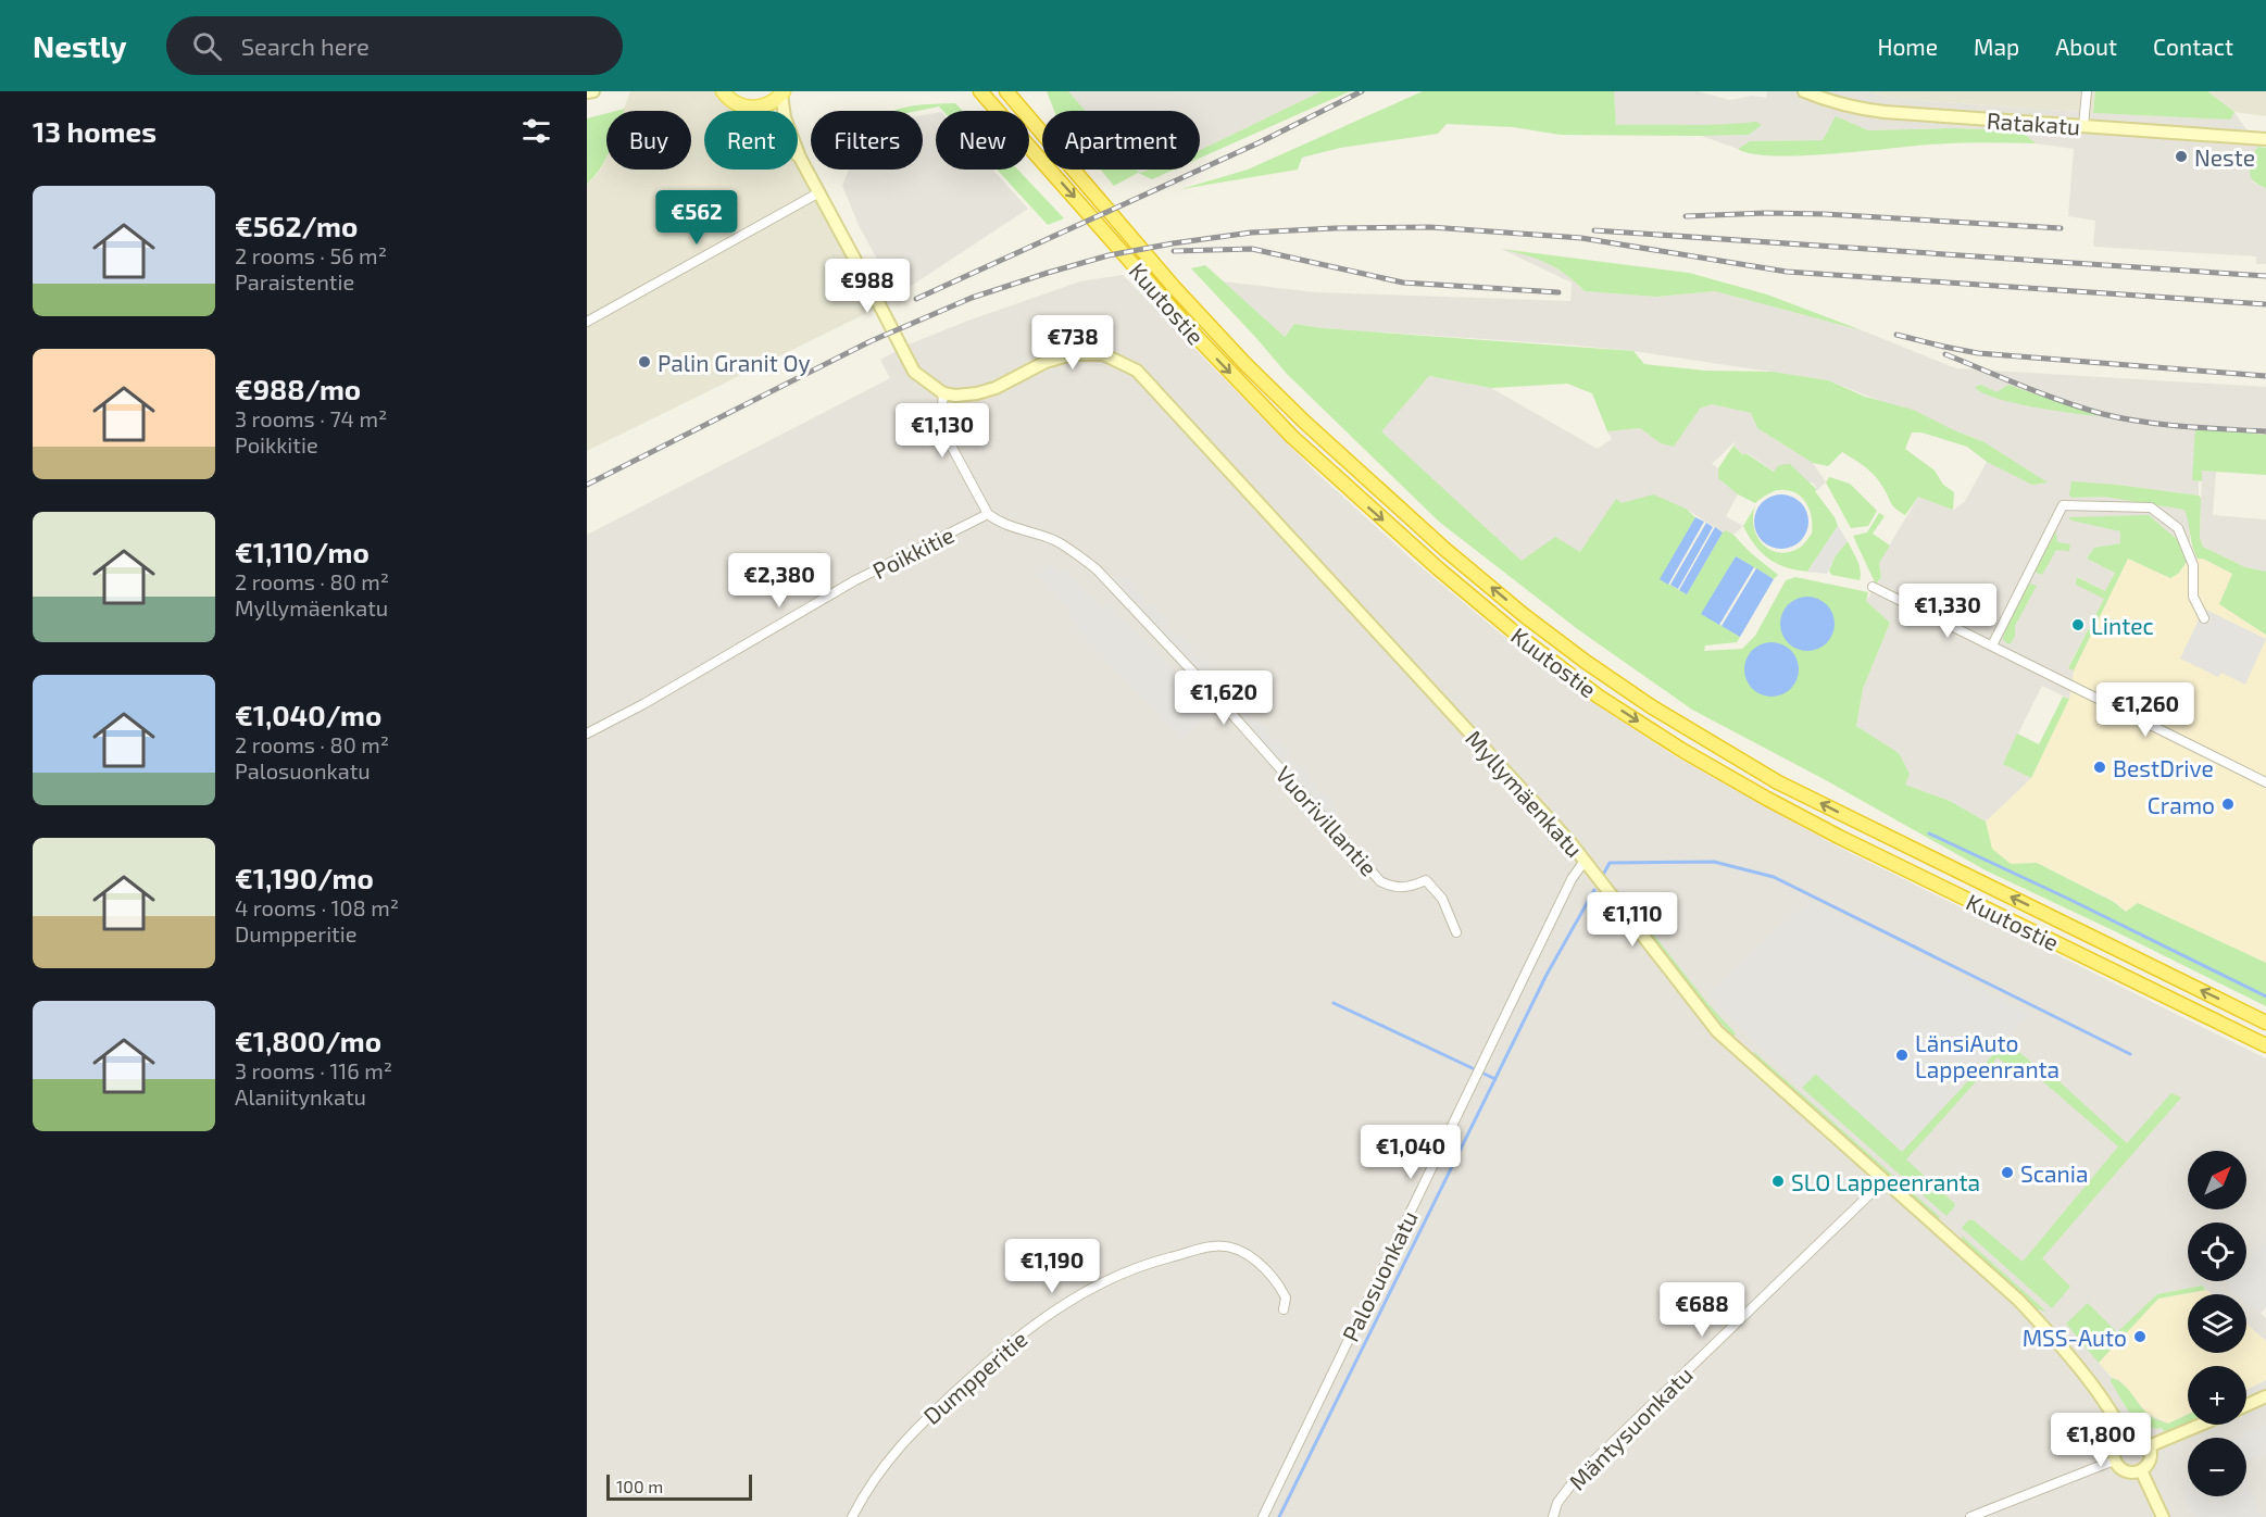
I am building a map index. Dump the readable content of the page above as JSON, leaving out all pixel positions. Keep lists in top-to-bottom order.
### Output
{
  "streets": {
    "highway": ["Kuutostie"],
    "main road": ["Ratakatu", "Myllymäenkatu"],
    "street": [
      "Poikkitie",
      "Vuorivillantie",
      "Palosuonkatu",
      "Dumpperitie",
      "Mäntysuonkatu"
    ]
  },
  "crossings": [
    ["Poikkitie", "Vuorivillantie"],
    ["Myllymäenkatu", "Palosuonkatu"],
    ["Myllymäenkatu", "Mäntysuonkatu"]
  ],
  "places": [
    "Neste",
    "Palin Granit Oy",
    "Lintec",
    "BestDrive",
    "Cramo",
    "LänsiAuto Lappeenranta",
    "Scania",
    "SLO Lappeenranta",
    "MSS-Auto"
  ],
  "scale_bar": "100 m",
  "north": "top right",
  "page": {
    "header": "Nestly",
    "search": "Search here",
    "nav": [
      "Home",
      "Map",
      "About",
      "Contact"
    ],
    "heading": "13 homes",
    "chip": [
      "Buy",
      "Rent",
      "Filters",
      "New",
      "Apartment"
    ],
    "list": [
      {
        "name": "€562/mo",
        "note": "2 rooms · 56 m² · Paraistentie"
      },
      {
        "name": "€988/mo",
        "note": "3 rooms · 74 m² · Poikkitie"
      },
      {
        "name": "€1,110/mo",
        "note": "2 rooms · 80 m² · Myllymäenkatu"
      },
      {
        "name": "€1,040/mo",
        "note": "2 rooms · 80 m² · Palosuonkatu"
      },
      {
        "name": "€1,190/mo",
        "note": "4 rooms · 108 m² · Dumpperitie"
      },
      {
        "name": "€1,800/mo",
        "note": "3 rooms · 116 m² · Alaniitynkatu"
      }
    ],
    "price": [
      "€562",
      "€988",
      "€738",
      "€1,130",
      "€2,380",
      "€1,330",
      "€1,620",
      "€1,260",
      "€1,110",
      "€1,040",
      "€1,190",
      "€688",
      "€1,800"
    ],
    "map_buttons": ["+", "−"],
    "scale": "100 m"
  }
}
